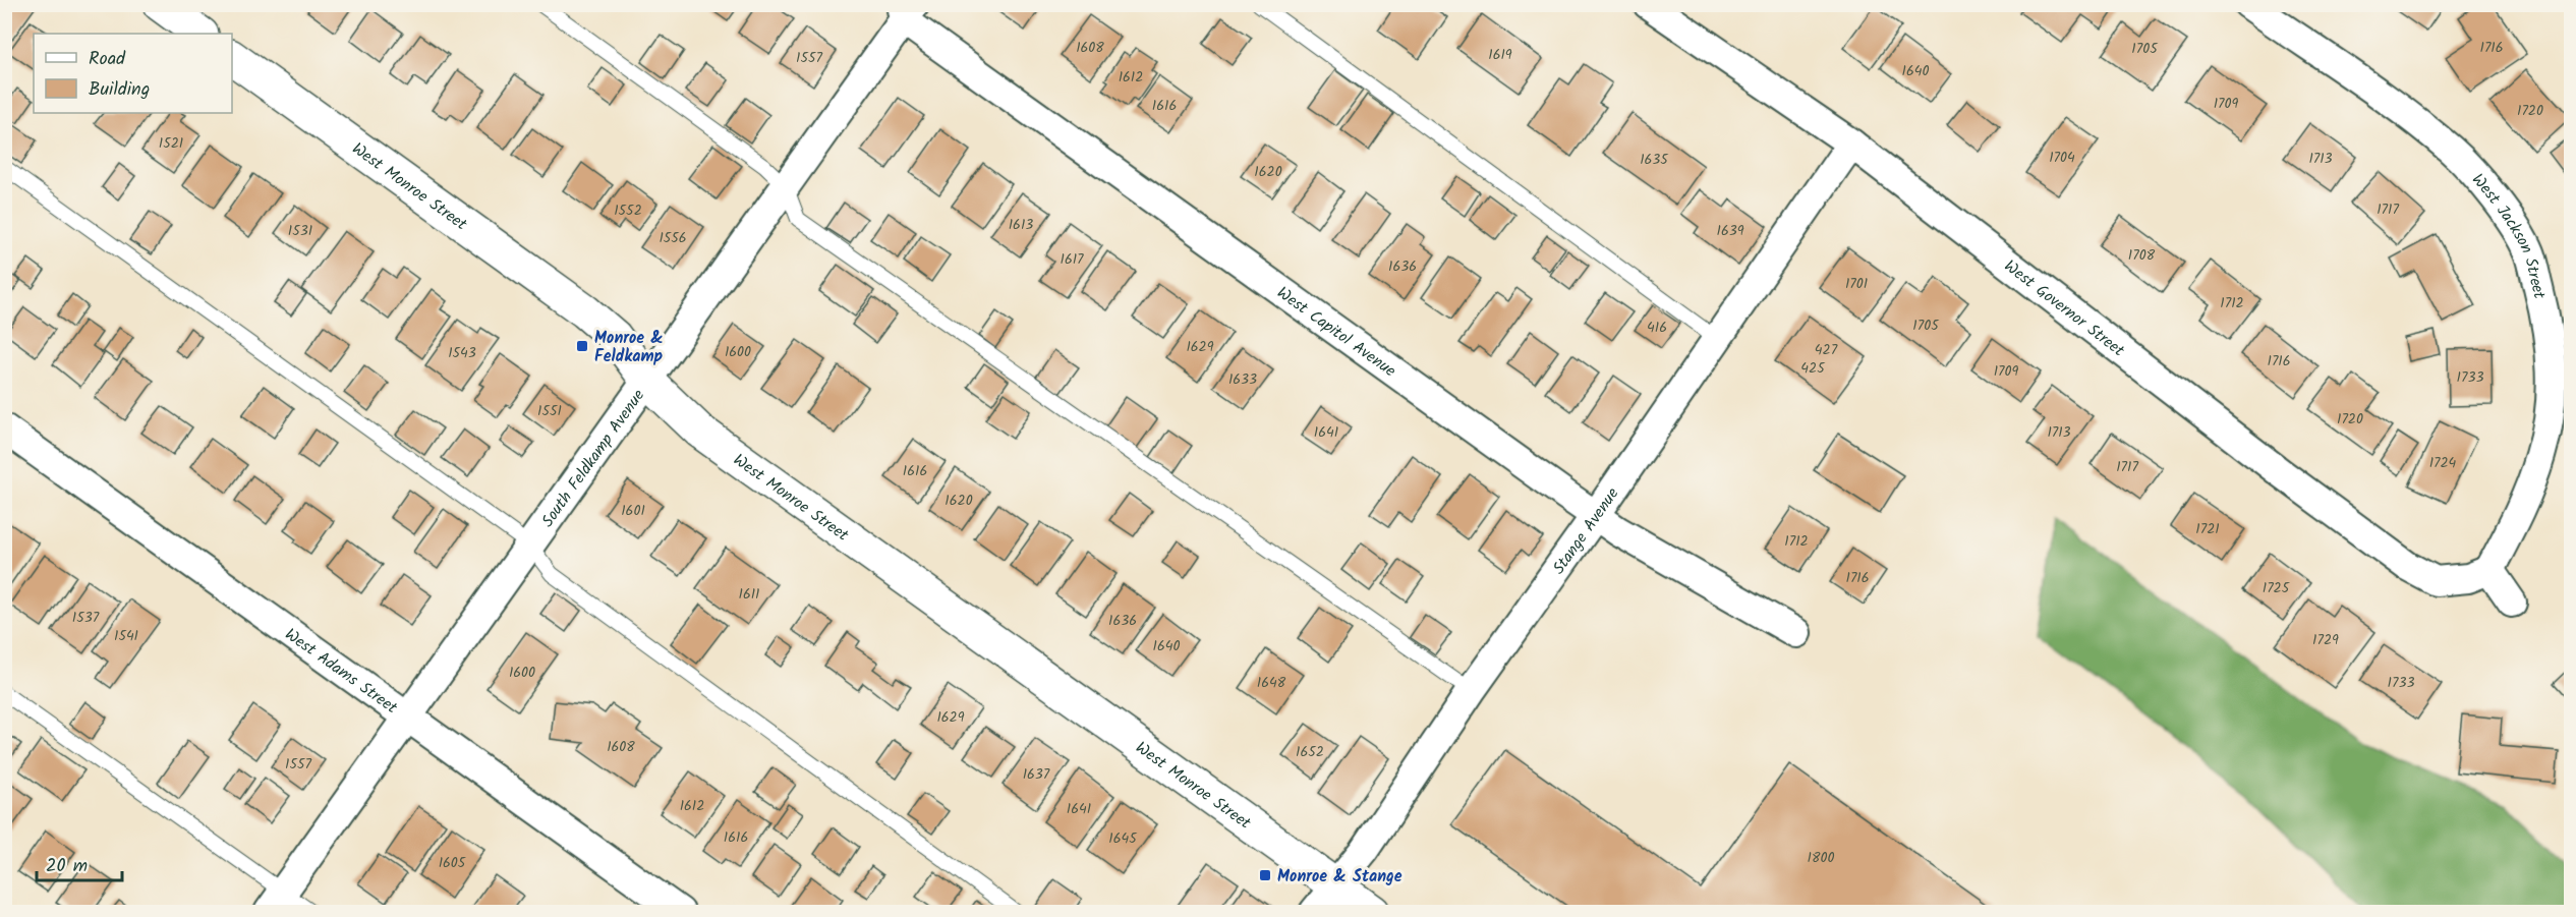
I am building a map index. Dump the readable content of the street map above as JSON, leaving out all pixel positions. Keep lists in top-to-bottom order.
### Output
{
  "streets": {
    "street": [
      "West Monroe Street",
      "West Jackson Street",
      "West Governor Street",
      "West Capitol Avenue",
      "South Feldkamp Avenue",
      "Stange Avenue",
      "West Adams Street"
    ]
  },
  "crossings": [
    ["West Monroe Street", "South Feldkamp Avenue"],
    ["West Monroe Street", "Stange Avenue"],
    ["West Jackson Street", "West Governor Street"],
    ["West Governor Street", "Stange Avenue"],
    ["West Capitol Avenue", "South Feldkamp Avenue"],
    ["West Capitol Avenue", "Stange Avenue"],
    ["South Feldkamp Avenue", "West Adams Street"]
  ],
  "places": {
    "transit": ["Monroe & Feldkamp", "Monroe & Stange"]
  },
  "house_numbers": [
    "1608",
    "1716",
    "1705",
    "1619",
    "1557",
    "1640",
    "1612",
    "1709",
    "1616",
    "1720",
    "1521",
    "1704",
    "1713",
    "1635",
    "1620",
    "1717",
    "1552",
    "1613",
    "1531",
    "1639",
    "1556",
    "1708",
    "1617",
    "1636",
    "1701",
    "1712",
    "1705",
    "416",
    "1629",
    "427",
    "1600",
    "1543",
    "1716",
    "425",
    "1709",
    "1733",
    "1633",
    "1551",
    "1720",
    "1641",
    "1713",
    "1724",
    "1717",
    "1616",
    "1620",
    "1601",
    "1721",
    "1712",
    "1716",
    "1725",
    "1611",
    "1537",
    "1636",
    "1541",
    "1729",
    "1640",
    "1600",
    "1648",
    "1733",
    "1629",
    "1608",
    "1652",
    "1557",
    "1637",
    "1612",
    "1641",
    "1616",
    "1645",
    "1800",
    "1605"
  ],
  "legend": ["Road", "Building"],
  "scale_bar": "20 m"
}
